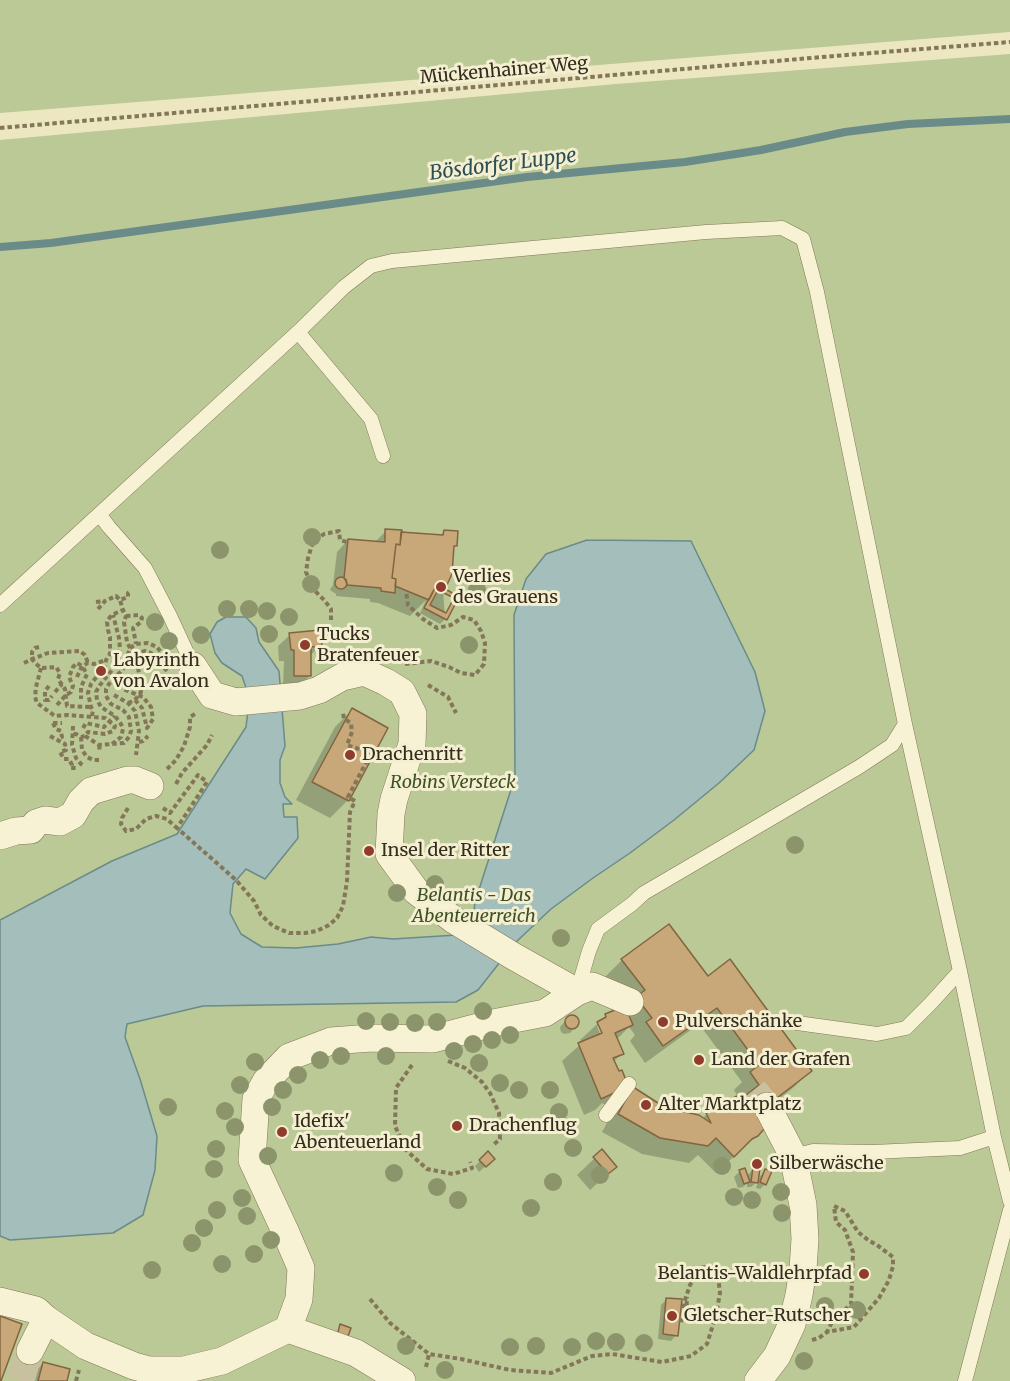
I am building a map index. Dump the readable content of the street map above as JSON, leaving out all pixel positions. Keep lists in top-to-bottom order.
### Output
{
  "streets": {
    "path": ["Mückenhainer Weg"]
  },
  "water": ["Bösdorfer Luppe"],
  "parks": ["Robins Versteck", "Belantis - Das Abenteuerreich"],
  "places": [
    "Verlies des Grauens",
    "Tucks Bratenfeuer",
    "Labyrinth von Avalon",
    "Drachenritt",
    "Insel der Ritter",
    "Pulverschänke",
    "Land der Grafen",
    "Alter Marktplatz",
    "Drachenflug",
    "Idefix' Abenteuerland",
    "Silberwäsche",
    "Belantis-Waldlehrpfad",
    "Gletscher-Rutscher"
  ]
}
